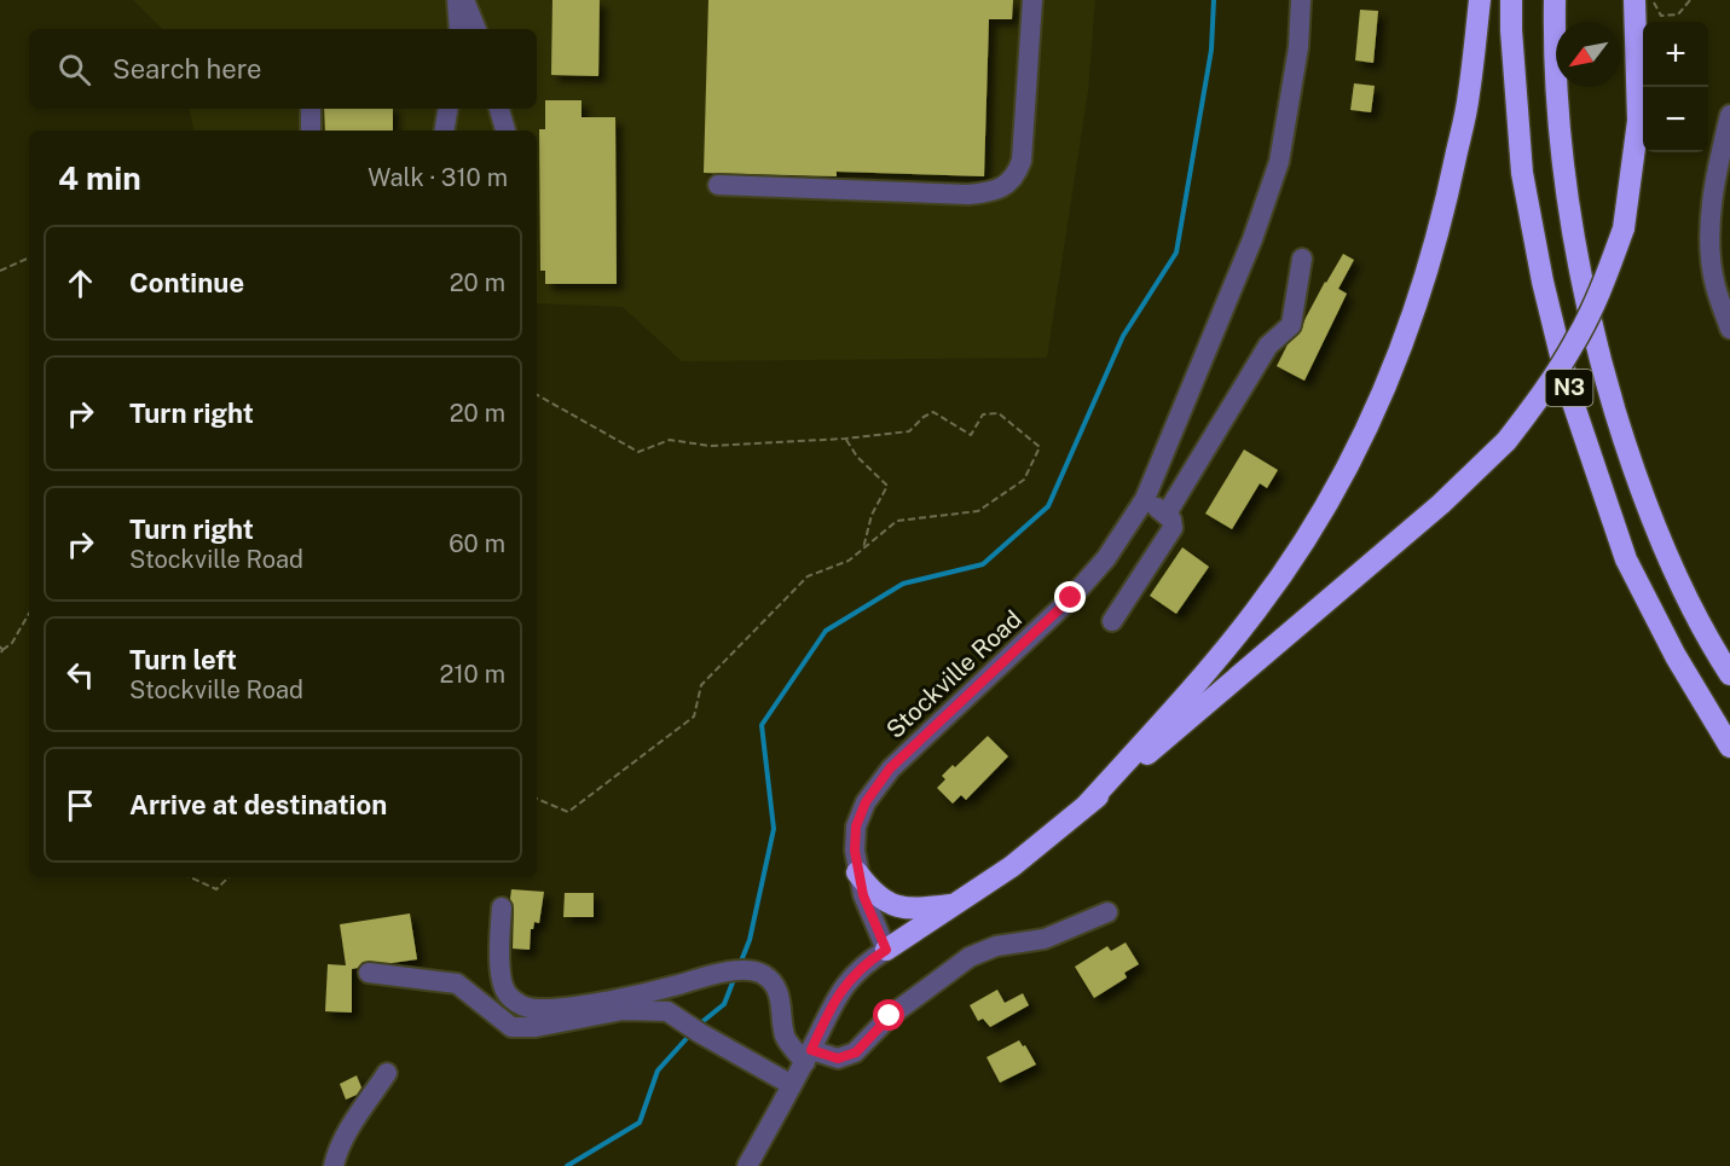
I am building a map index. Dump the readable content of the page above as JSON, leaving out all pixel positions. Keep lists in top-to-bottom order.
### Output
{
  "streets": {
    "highway": ["N3"],
    "street": ["Stockville Road"]
  },
  "north": "bottom left",
  "page": {
    "map_buttons": ["+", "−"],
    "search": "Search here",
    "heading": ["4 min", "Walk · 310 m"],
    "list": [
      ["Continue", "20 m"],
      ["Turn right", "20 m"],
      ["Turn right", "Stockville Road", "60 m"],
      ["Turn left", "Stockville Road", "210 m"],
      "Arrive at destination"
    ]
  }
}
